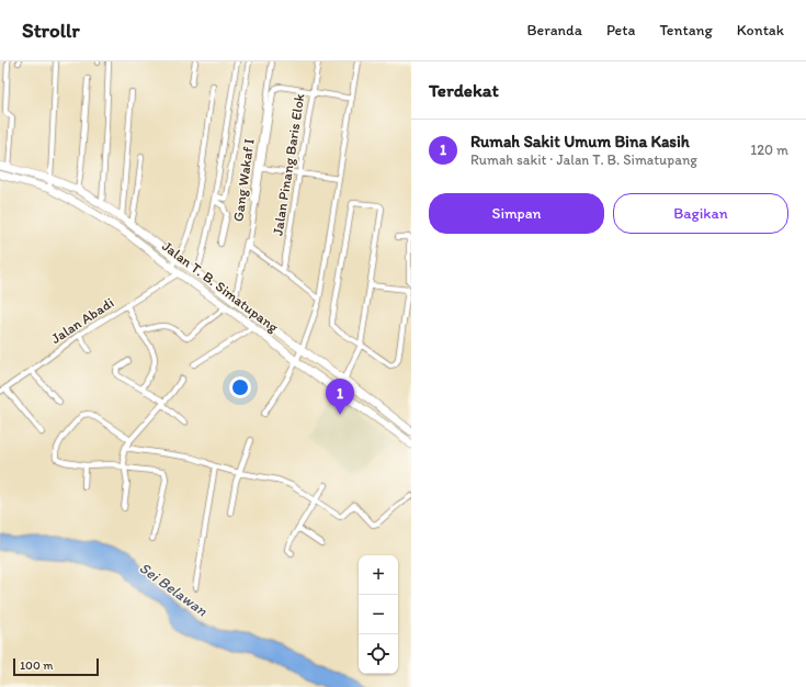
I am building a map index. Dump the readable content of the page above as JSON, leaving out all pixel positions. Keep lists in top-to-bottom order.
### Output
{
  "streets": {
    "main road": ["Jalan T. B. Simatupang"],
    "street": ["Jalan Pinang Baris Elok", "Gang Wakaf I", "Jalan Abadi"]
  },
  "crossings": [
    ["Gang Wakaf I", "Jalan T. B. Simatupang"],
    ["Jalan T. B. Simatupang", "Jalan Abadi"]
  ],
  "water": ["Sei Belawan"],
  "scale_bar": "100 m",
  "page": {
    "header": "Strollr",
    "nav": [
      "Beranda",
      "Peta",
      "Tentang",
      "Kontak"
    ],
    "heading": "Terdekat",
    "list": [
      {
        "mark": "1",
        "name": "Rumah Sakit Umum Bina Kasih",
        "note": "Rumah sakit · Jalan T. B. Simatupang",
        "value": "120 m"
      }
    ],
    "buttons": ["Simpan", "Bagikan"],
    "pins": "1",
    "map_buttons": ["+", "−"],
    "scale": "100 m"
  }
}
